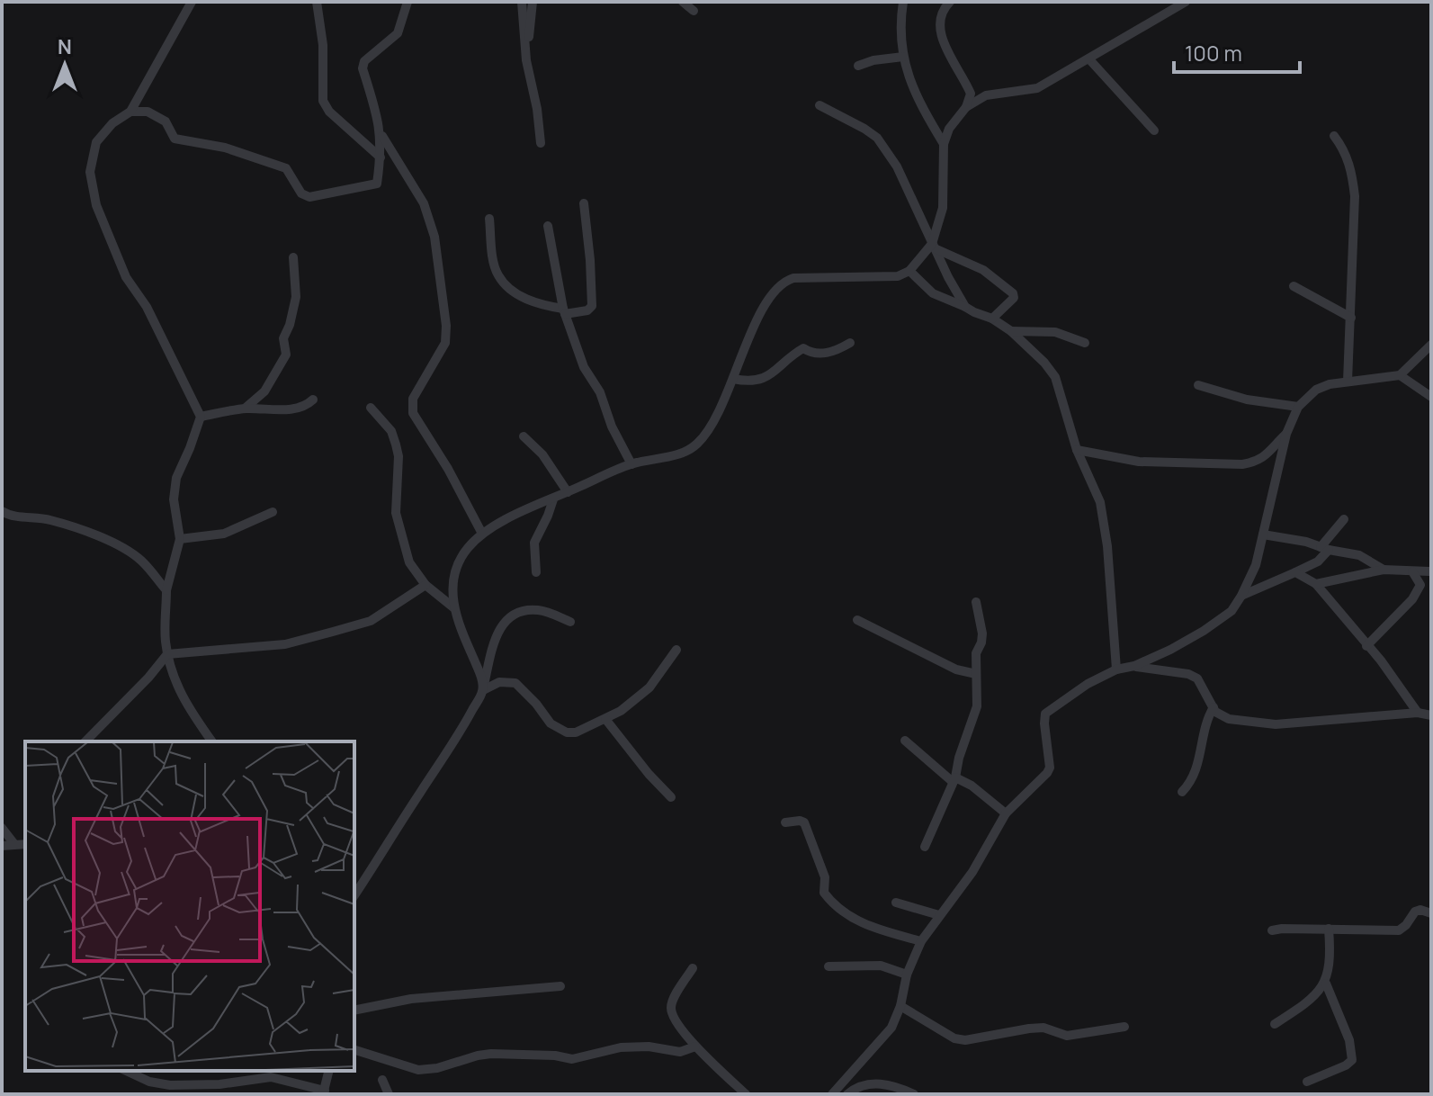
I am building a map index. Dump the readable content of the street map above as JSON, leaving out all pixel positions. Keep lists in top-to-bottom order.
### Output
{
  "scale_bar": "100 m",
  "north": "top"
}
